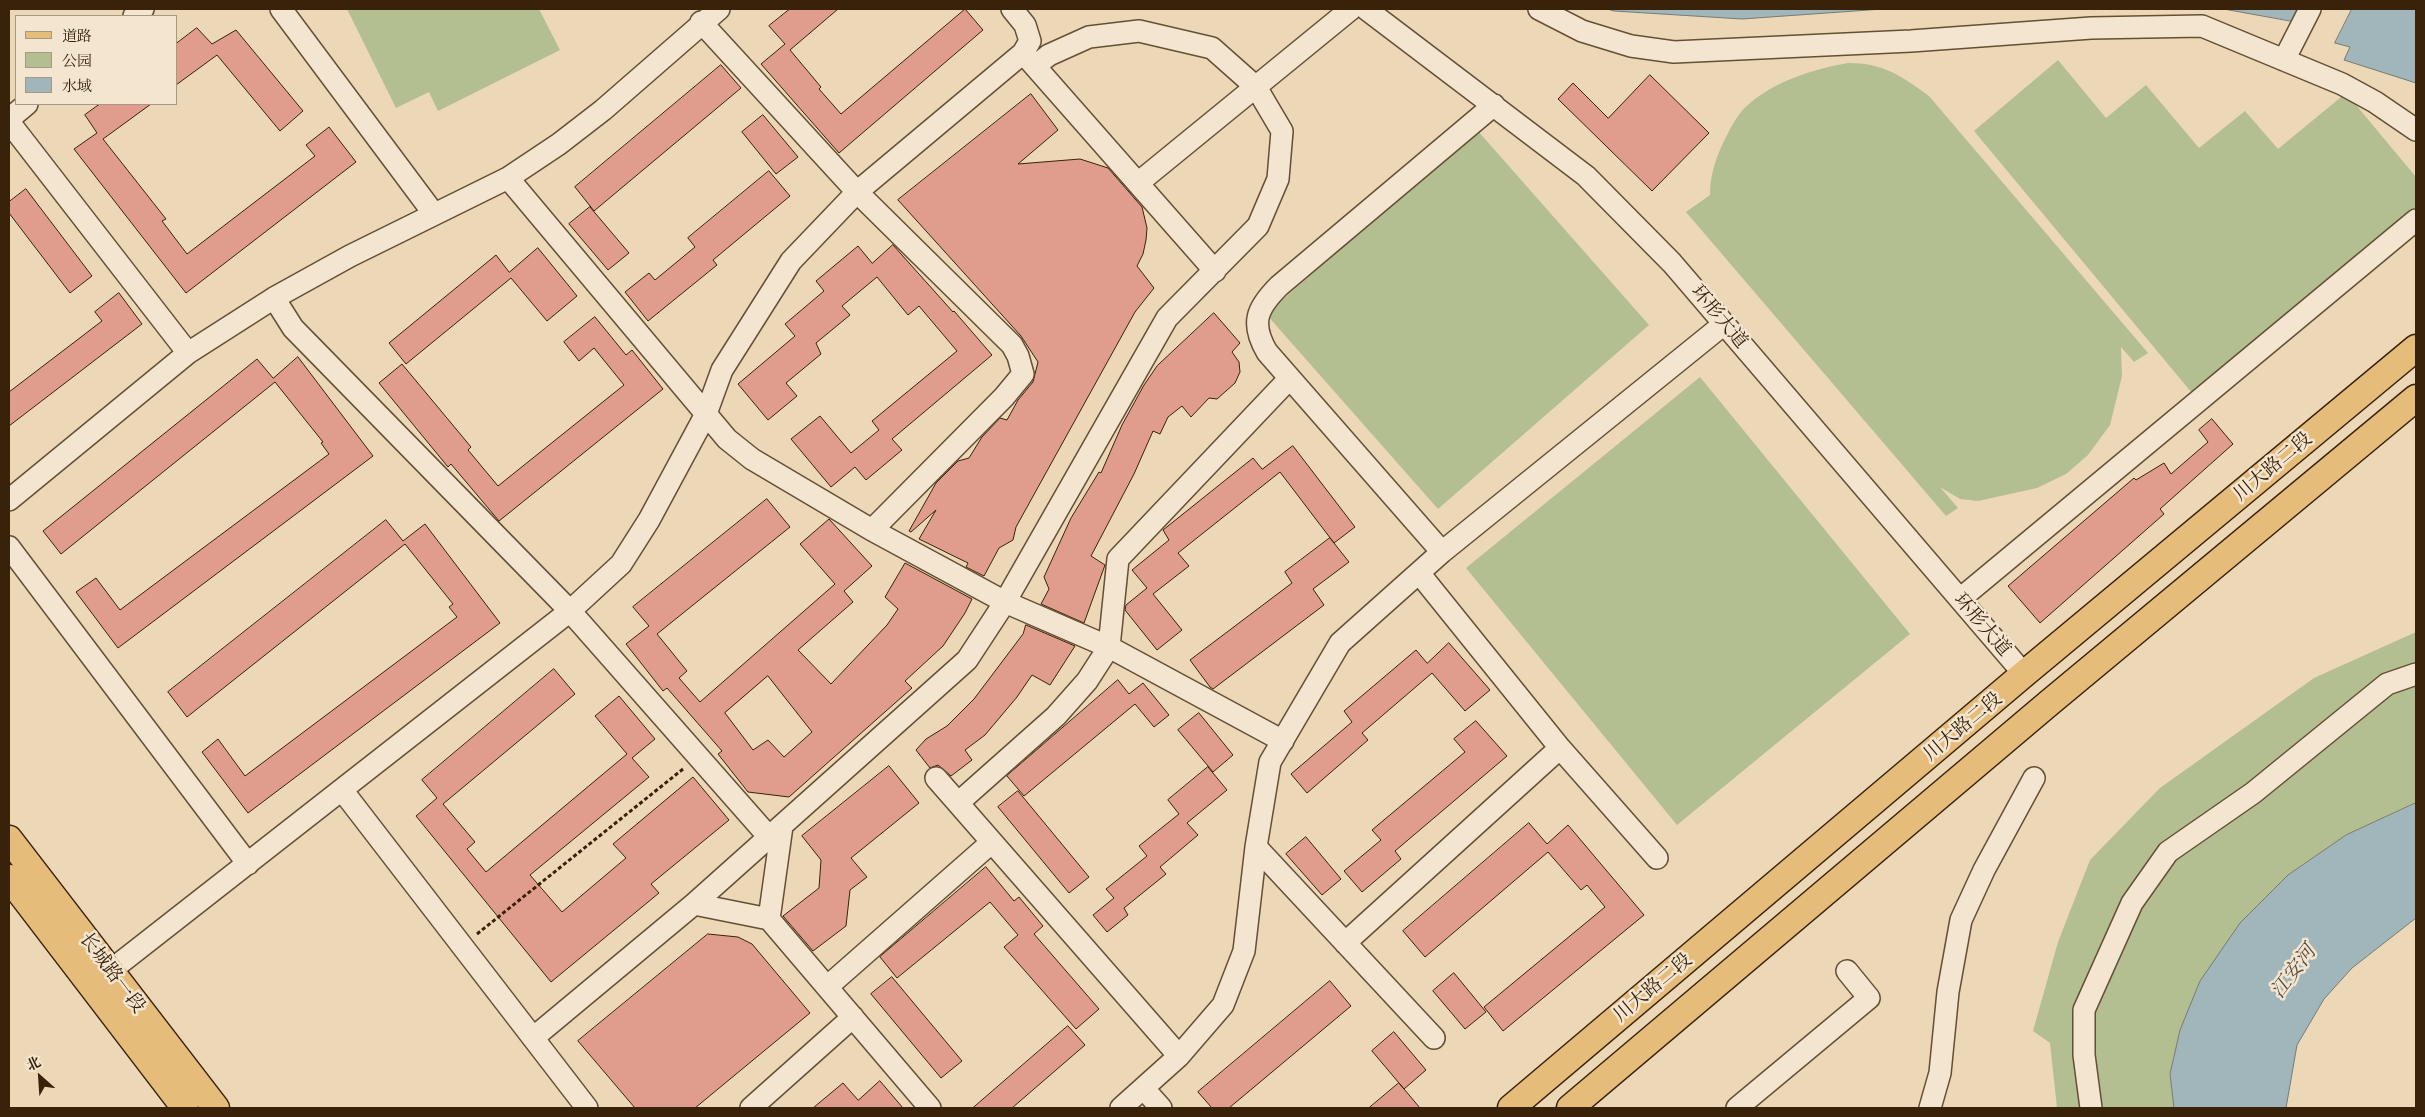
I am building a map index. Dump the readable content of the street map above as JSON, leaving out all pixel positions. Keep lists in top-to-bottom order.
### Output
{
  "streets": {
    "main road": ["川大路二段", "长城路一段"],
    "street": ["环形大道"]
  },
  "crossings": [
    ["环形大道", "川大路二段"]
  ],
  "water": ["江安河"],
  "legend": ["道路", "公园", "水域"],
  "north": "top left"
}
